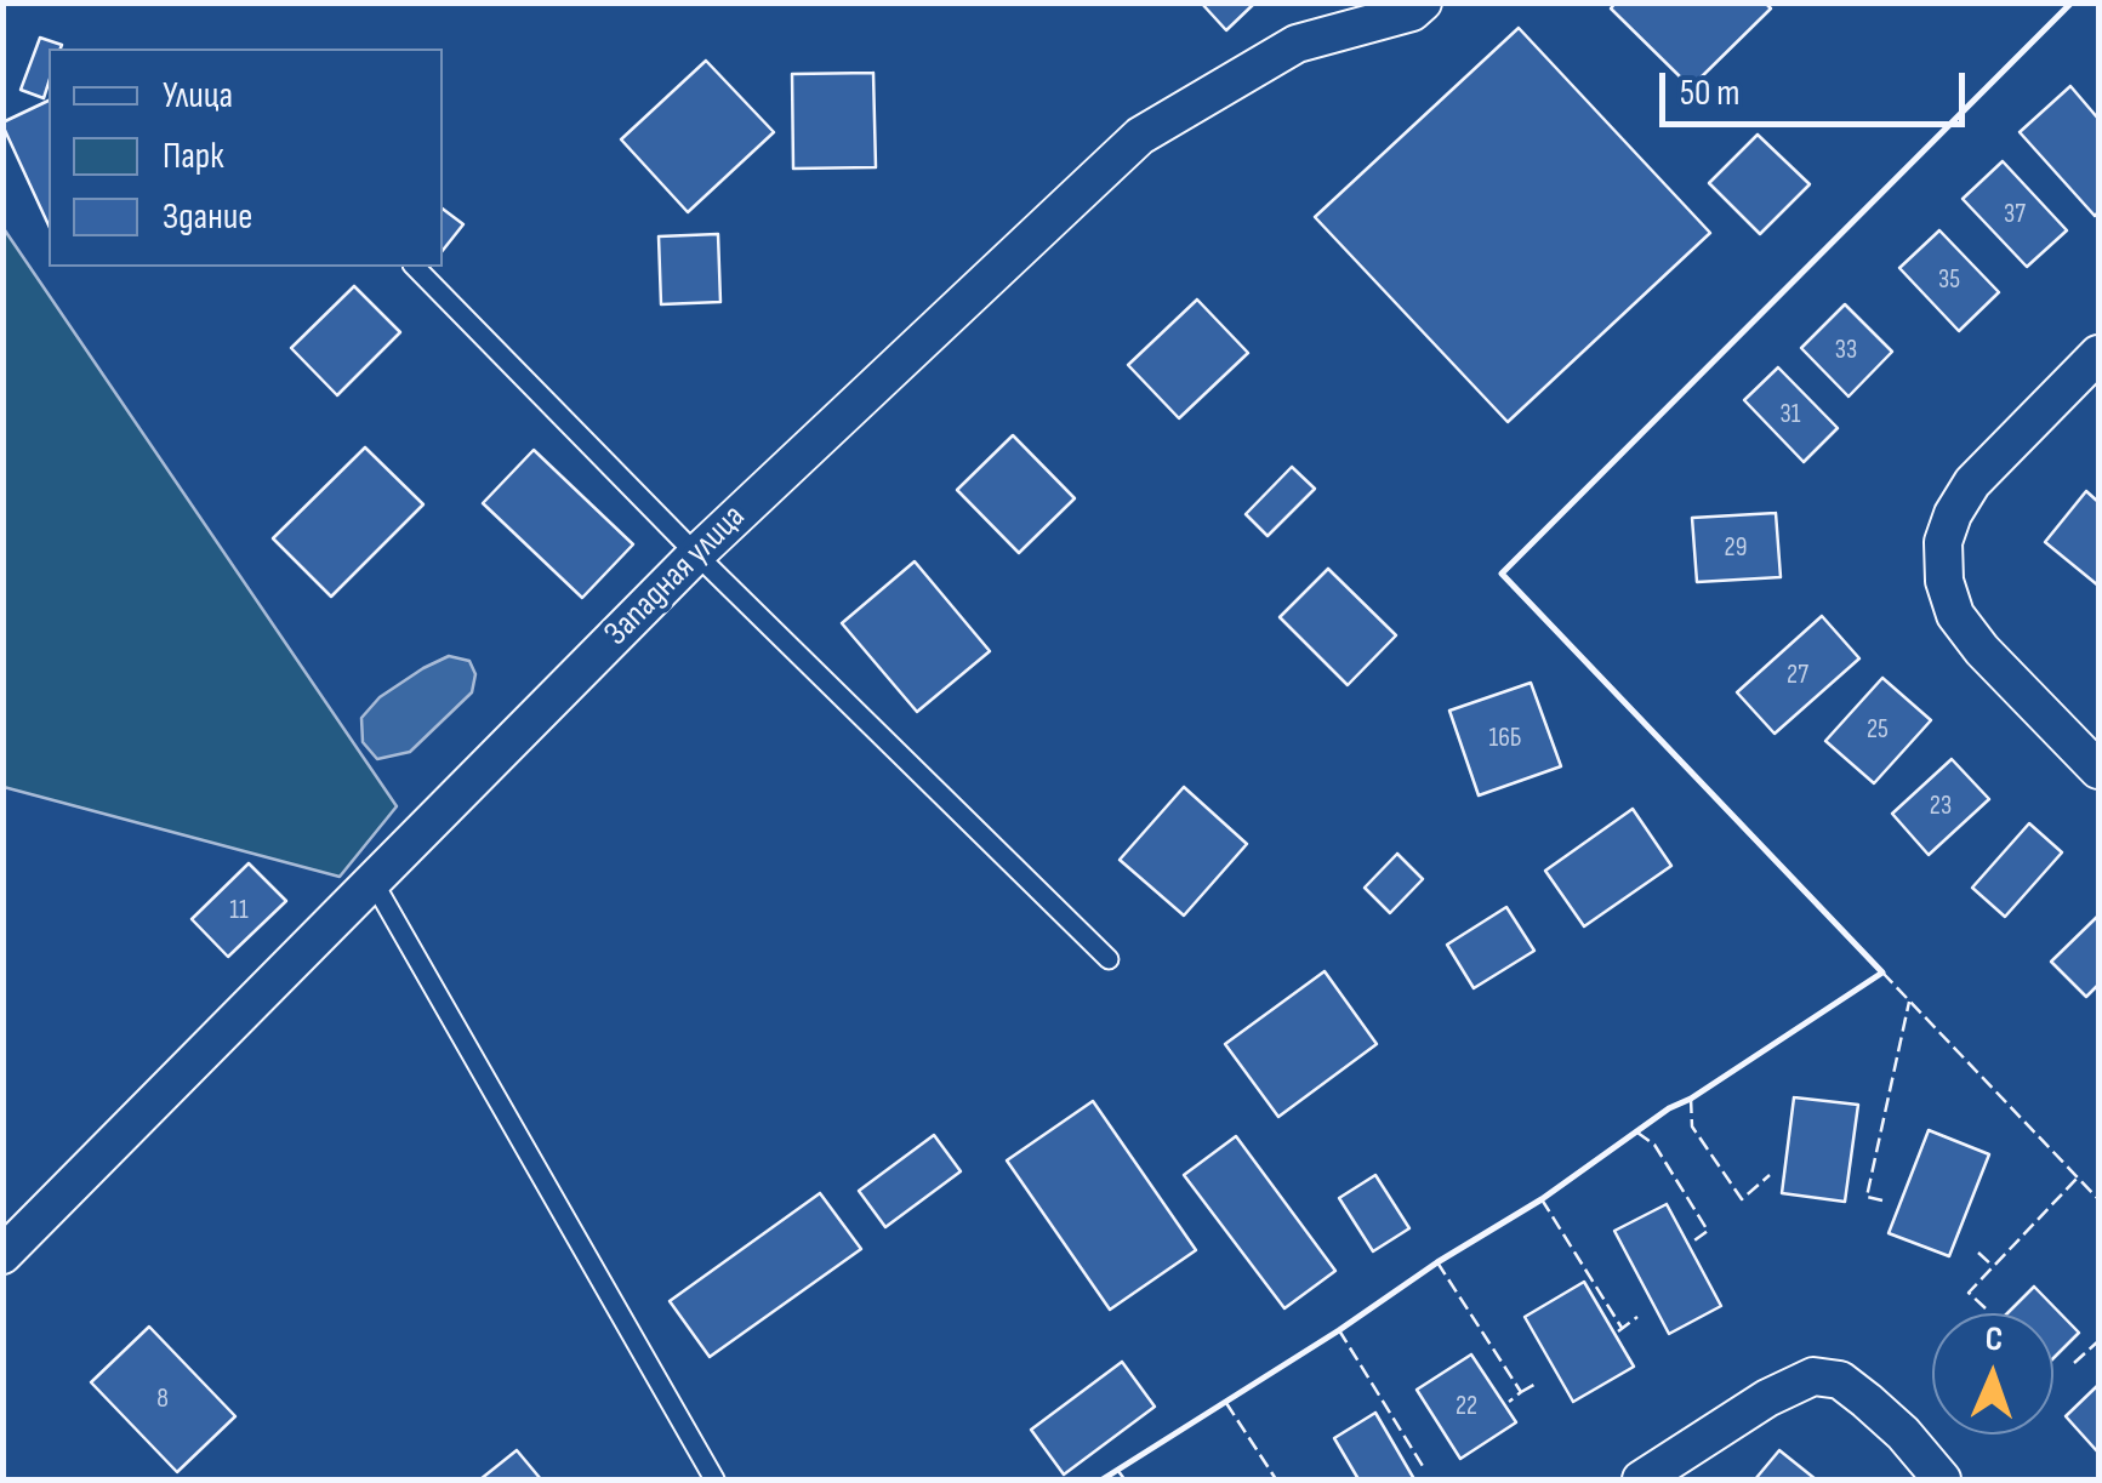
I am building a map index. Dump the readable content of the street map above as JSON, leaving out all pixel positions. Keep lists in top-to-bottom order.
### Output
{
  "streets": {
    "street": ["Западная улица"]
  },
  "house_numbers": [
    "37",
    "35",
    "33",
    "31",
    "29",
    "27",
    "25",
    "16Б",
    "23",
    "11",
    "8",
    "22"
  ],
  "legend": ["Улица", "Парк", "Здание"],
  "scale_bar": "50 m",
  "north": "top"
}
